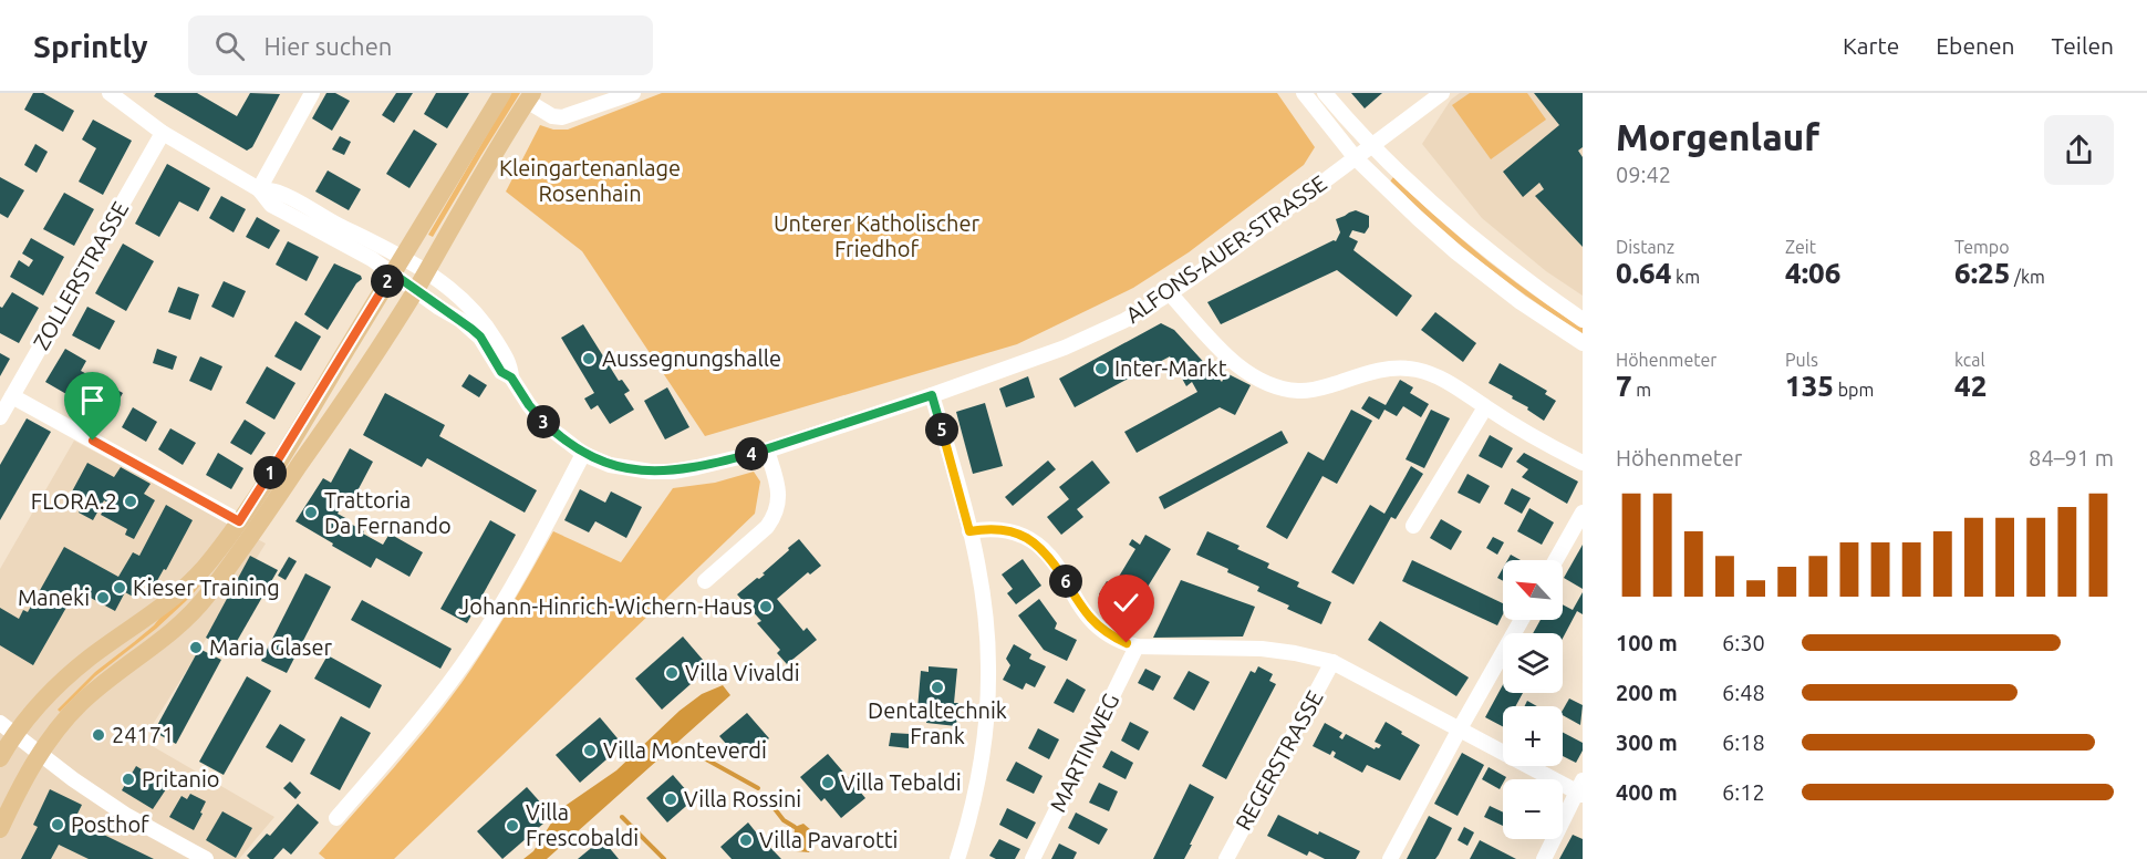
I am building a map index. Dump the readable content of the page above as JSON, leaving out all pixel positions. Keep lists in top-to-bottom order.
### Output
{
  "streets": {
    "street": [
      "ALFONS-AUER-STRASSE",
      "ZOLLERSTRASSE",
      "MARTINWEG",
      "REGERSTRASSE"
    ]
  },
  "parks": ["Kleingartenanlage Rosenhain", "Unterer Katholischer Friedhof"],
  "places": [
    "Aussegnungshalle",
    "Inter-Markt",
    "FLORA.2",
    "Trattoria Da Fernando",
    "Kieser Training",
    "Maneki",
    "Johann-Hinrich-Wichern-Haus",
    "Maria Glaser",
    "Villa Vivaldi",
    "Dentaltechnik Frank",
    "24171",
    "Villa Monteverdi",
    "Pritanio",
    "Villa Tebaldi",
    "Villa Rossini",
    "Posthof",
    "Villa Frescobaldi",
    "Villa Pavarotti"
  ],
  "north": "top left",
  "page": {
    "header": "Sprintly",
    "search": "Hier suchen",
    "nav": ["Karte", "Ebenen", "Teilen"],
    "heading": ["Morgenlauf", "09:42"],
    "stats": [
      ["Distanz", "0.64 km"],
      ["Zeit", "4:06"],
      ["Tempo", "6:25 /km"],
      ["Höhenmeter", "7 m"],
      ["Puls", "135 bpm"],
      ["kcal", "42"]
    ],
    "pins": [
      "2",
      "3",
      "5",
      "4",
      "1",
      "6"
    ],
    "chart": ["Höhenmeter", "84–91 m"],
    "map_buttons": ["+", "−"],
    "list": [
      {
        "name": "100 m",
        "note": "6:30"
      },
      {
        "name": "200 m",
        "note": "6:48"
      },
      {
        "name": "300 m",
        "note": "6:18"
      },
      {
        "name": "400 m",
        "note": "6:12"
      }
    ]
  }
}
